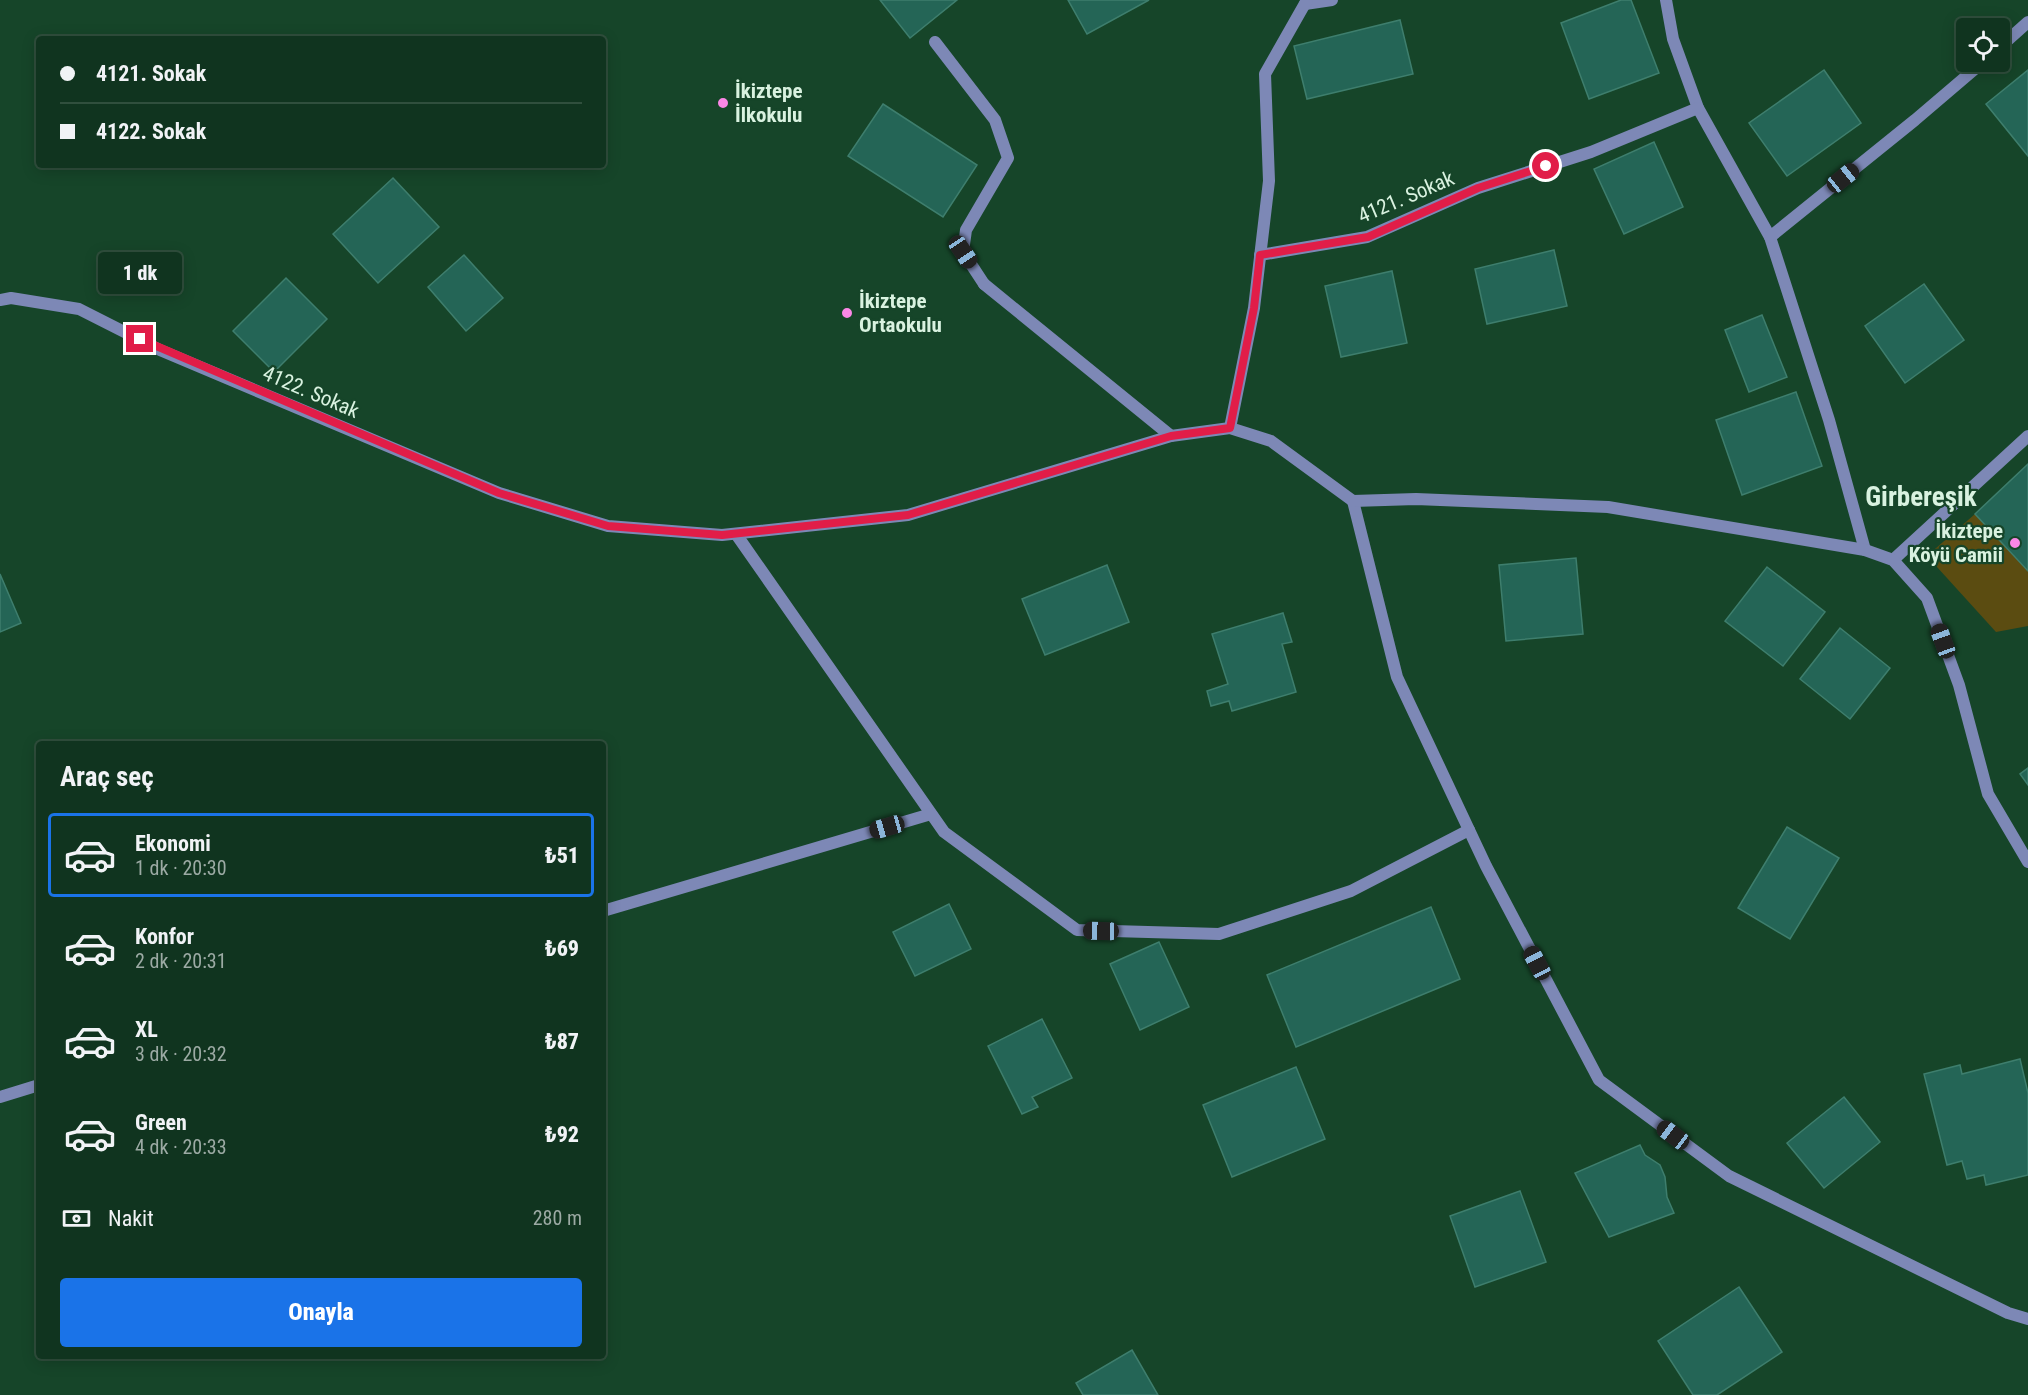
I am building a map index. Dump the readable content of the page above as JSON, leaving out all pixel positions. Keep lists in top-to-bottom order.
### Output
{
  "streets": {
    "street": ["4121. Sokak", "4122. Sokak"]
  },
  "districts": ["Girbereşik"],
  "places": ["İkiztepe İlkokulu", "İkiztepe Ortaokulu", "İkiztepe Köyü Camii"],
  "page": {
    "banner": ["4121. Sokak", "4122. Sokak"],
    "bubble": "1 dk",
    "heading": "Araç seç",
    "list": [
      {
        "name": "Ekonomi",
        "note": "1 dk · 20:30",
        "value": "₺51"
      },
      {
        "name": "Konfor",
        "note": "2 dk · 20:31",
        "value": "₺69"
      },
      {
        "name": "XL",
        "note": "3 dk · 20:32",
        "value": "₺87"
      },
      {
        "name": "Green",
        "note": "4 dk · 20:33",
        "value": "₺92"
      }
    ],
    "pay": ["Nakit", "280 m"],
    "buttons": "Onayla"
  }
}
